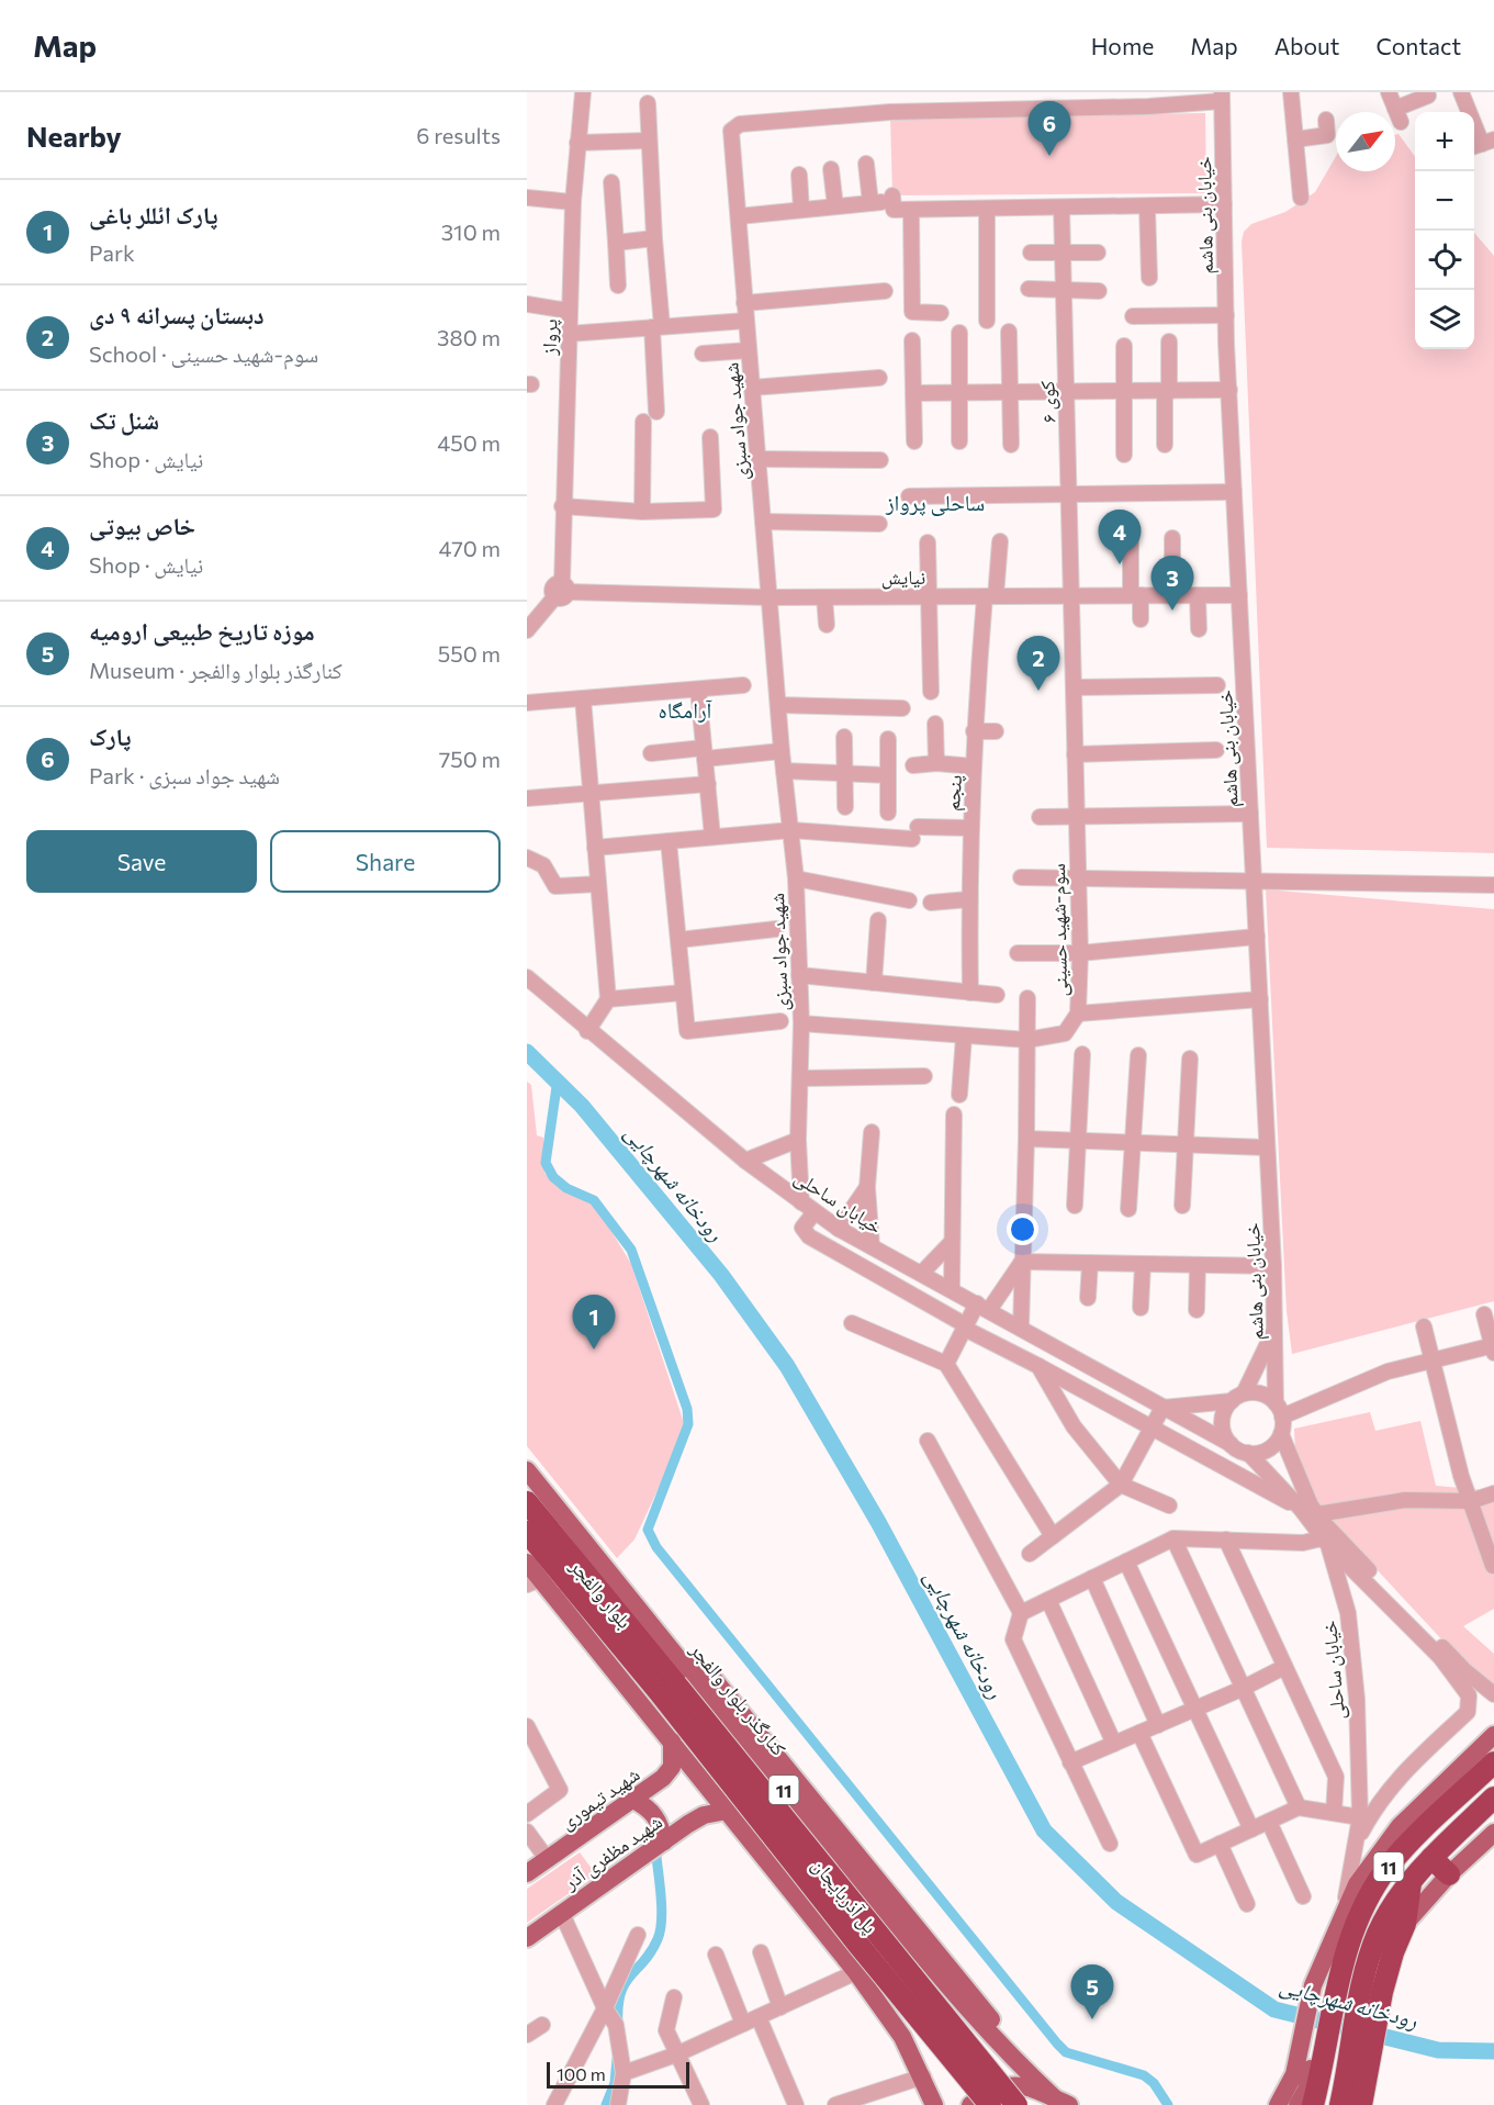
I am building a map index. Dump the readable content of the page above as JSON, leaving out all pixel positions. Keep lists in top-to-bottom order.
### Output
{
  "streets": {
    "highway": ["بلوار والفجر", "11", "پل آذربایجان"],
    "main road": ["کنارگذر بلوار والفجر", "شهید تیموری", "شهید مظفری آذر"],
    "street": [
      "خیابان بنی هاشم",
      "پرواز",
      "کوی ۶",
      "شهید جواد سبزی",
      "نیایش",
      "پنجم",
      "سوم-شهید حسینی",
      "خیابان ساحلی"
    ]
  },
  "crossings": [
    ["خیابان بنی هاشم", "شهید جواد سبزی"],
    ["خیابان بنی هاشم", "نیایش"],
    ["خیابان بنی هاشم", "خیابان ساحلی"],
    ["پرواز", "نیایش"],
    ["کوی ۶", "نیایش"],
    ["کوی ۶", "سوم-شهید حسینی"],
    ["شهید جواد سبزی", "نیایش"],
    ["شهید جواد سبزی", "سوم-شهید حسینی"],
    ["شهید جواد سبزی", "خیابان ساحلی"],
    ["نیایش", "پنجم"],
    ["نیایش", "سوم-شهید حسینی"],
    ["بلوار والفجر", "پل آذربایجان"]
  ],
  "districts": ["ساحلی پرواز", "آرامگاه"],
  "water": ["رودخانه شهرچایی"],
  "scale_bar": "100 m",
  "north": "top right",
  "page": {
    "header": "Map",
    "nav": [
      "Home",
      "Map",
      "About",
      "Contact"
    ],
    "heading": ["Nearby", "6 results"],
    "pins": [
      "6",
      "4",
      "3",
      "2",
      "1",
      "5"
    ],
    "map_buttons": ["+", "−"],
    "list": [
      {
        "mark": "1",
        "name": "پارک ائللر باغی",
        "note": "Park",
        "value": "310 m"
      },
      {
        "mark": "2",
        "name": "دبستان پسرانه ۹ دی",
        "note": "School · سوم-شهید حسینی",
        "value": "380 m"
      },
      {
        "mark": "3",
        "name": "شنل تک",
        "note": "Shop · نیایش",
        "value": "450 m"
      },
      {
        "mark": "4",
        "name": "خاص بیوتی",
        "note": "Shop · نیایش",
        "value": "470 m"
      },
      {
        "mark": "5",
        "name": "موزه تاریخ طبیعی ارومیه",
        "note": "Museum · کنارگذر بلوار والفجر",
        "value": "550 m"
      },
      {
        "mark": "6",
        "name": "پارک",
        "note": "Park · شهید جواد سبزی",
        "value": "750 m"
      }
    ],
    "buttons": ["Save", "Share"],
    "scale": "100 m"
  }
}
